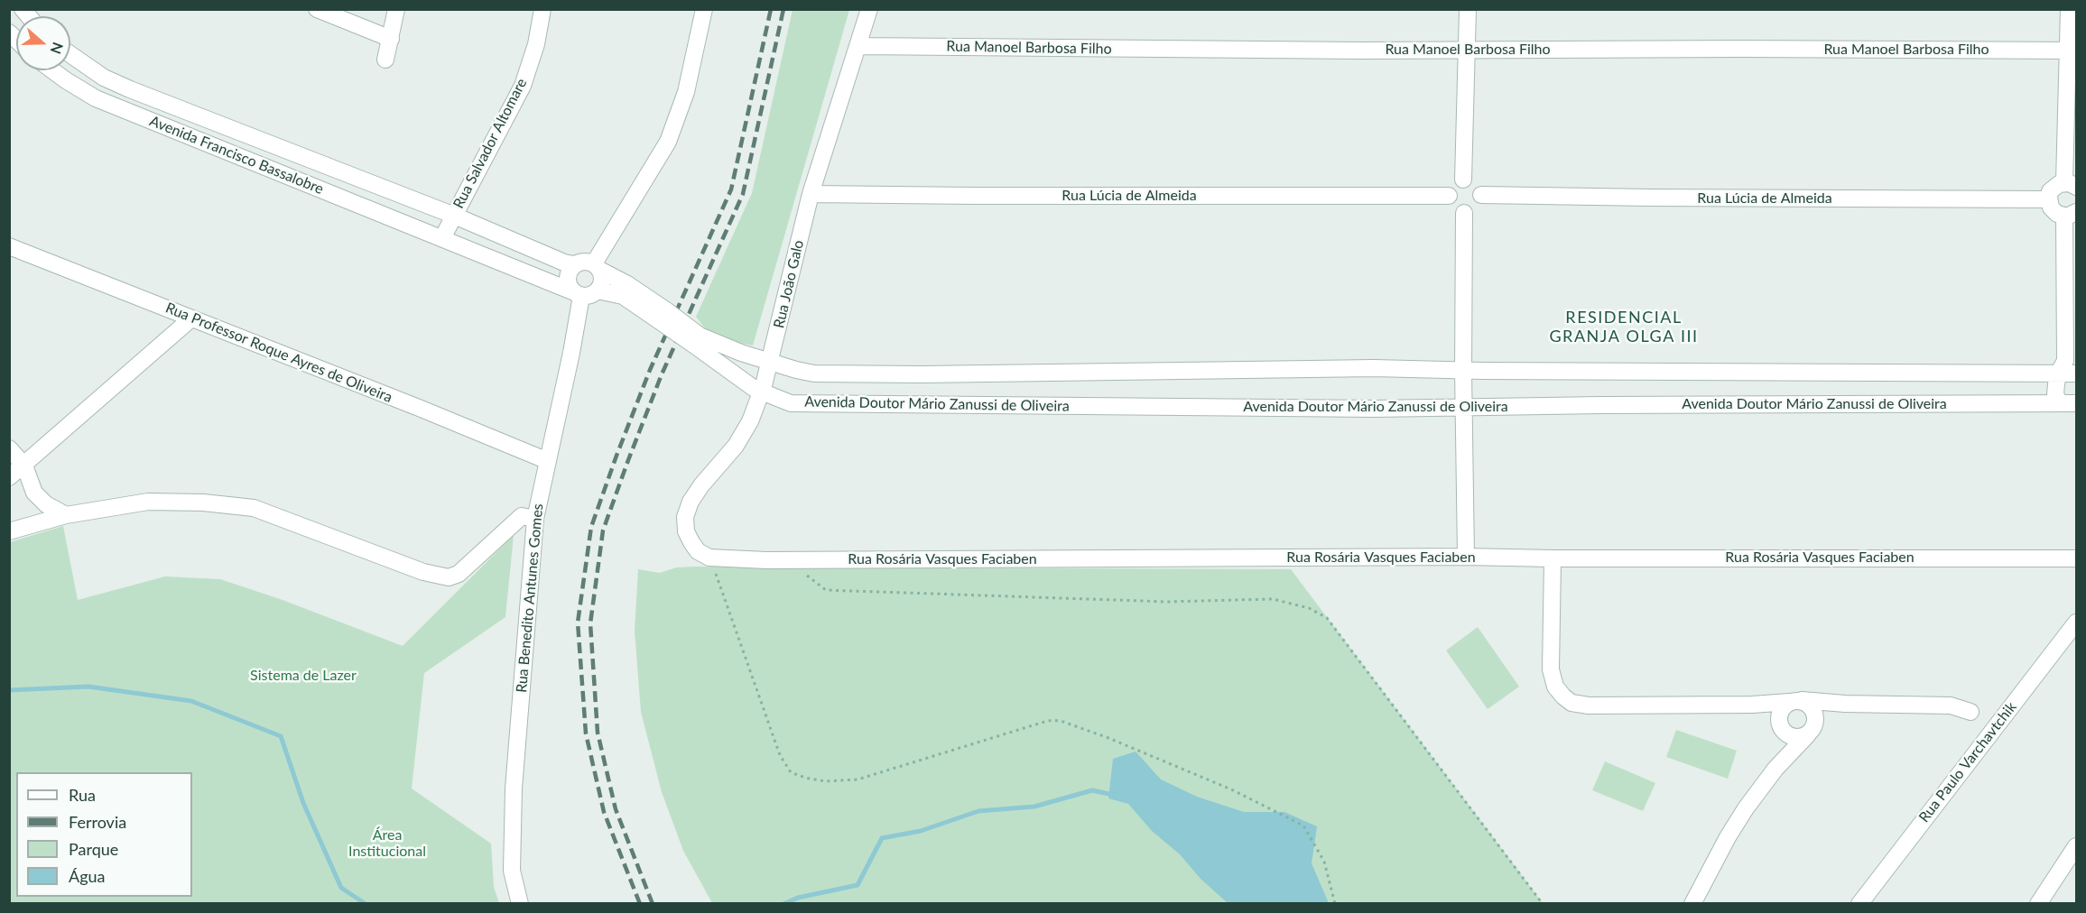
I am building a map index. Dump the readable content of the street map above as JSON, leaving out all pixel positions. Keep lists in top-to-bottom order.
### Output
{
  "streets": {
    "street": [
      "Rua Manoel Barbosa Filho",
      "Rua Salvador Altomare",
      "Avenida Francisco Bassalobre",
      "Rua Lúcia de Almeida",
      "Rua João Galo",
      "Rua Professor Roque Ayres de Oliveira",
      "Avenida Doutor Mário Zanussi de Oliveira",
      "Rua Rosária Vasques Faciaben",
      "Rua Benedito Antunes Gomes",
      "Rua Paulo Varchavtchik"
    ]
  },
  "crossings": [
    ["Rua Manoel Barbosa Filho", "Rua João Galo"],
    ["Rua Salvador Altomare", "Avenida Francisco Bassalobre"],
    ["Avenida Francisco Bassalobre", "Rua Benedito Antunes Gomes"],
    ["Rua Lúcia de Almeida", "Rua João Galo"],
    ["Rua João Galo", "Avenida Doutor Mário Zanussi de Oliveira"],
    ["Rua João Galo", "Rua Rosária Vasques Faciaben"],
    ["Rua Professor Roque Ayres de Oliveira", "Rua Benedito Antunes Gomes"]
  ],
  "districts": ["RESIDENCIAL GRANJA OLGA III"],
  "parks": ["Sistema de Lazer", "Área Institucional"],
  "legend": [
    "Rua",
    "Ferrovia",
    "Parque",
    "Água"
  ],
  "north": "right"
}
